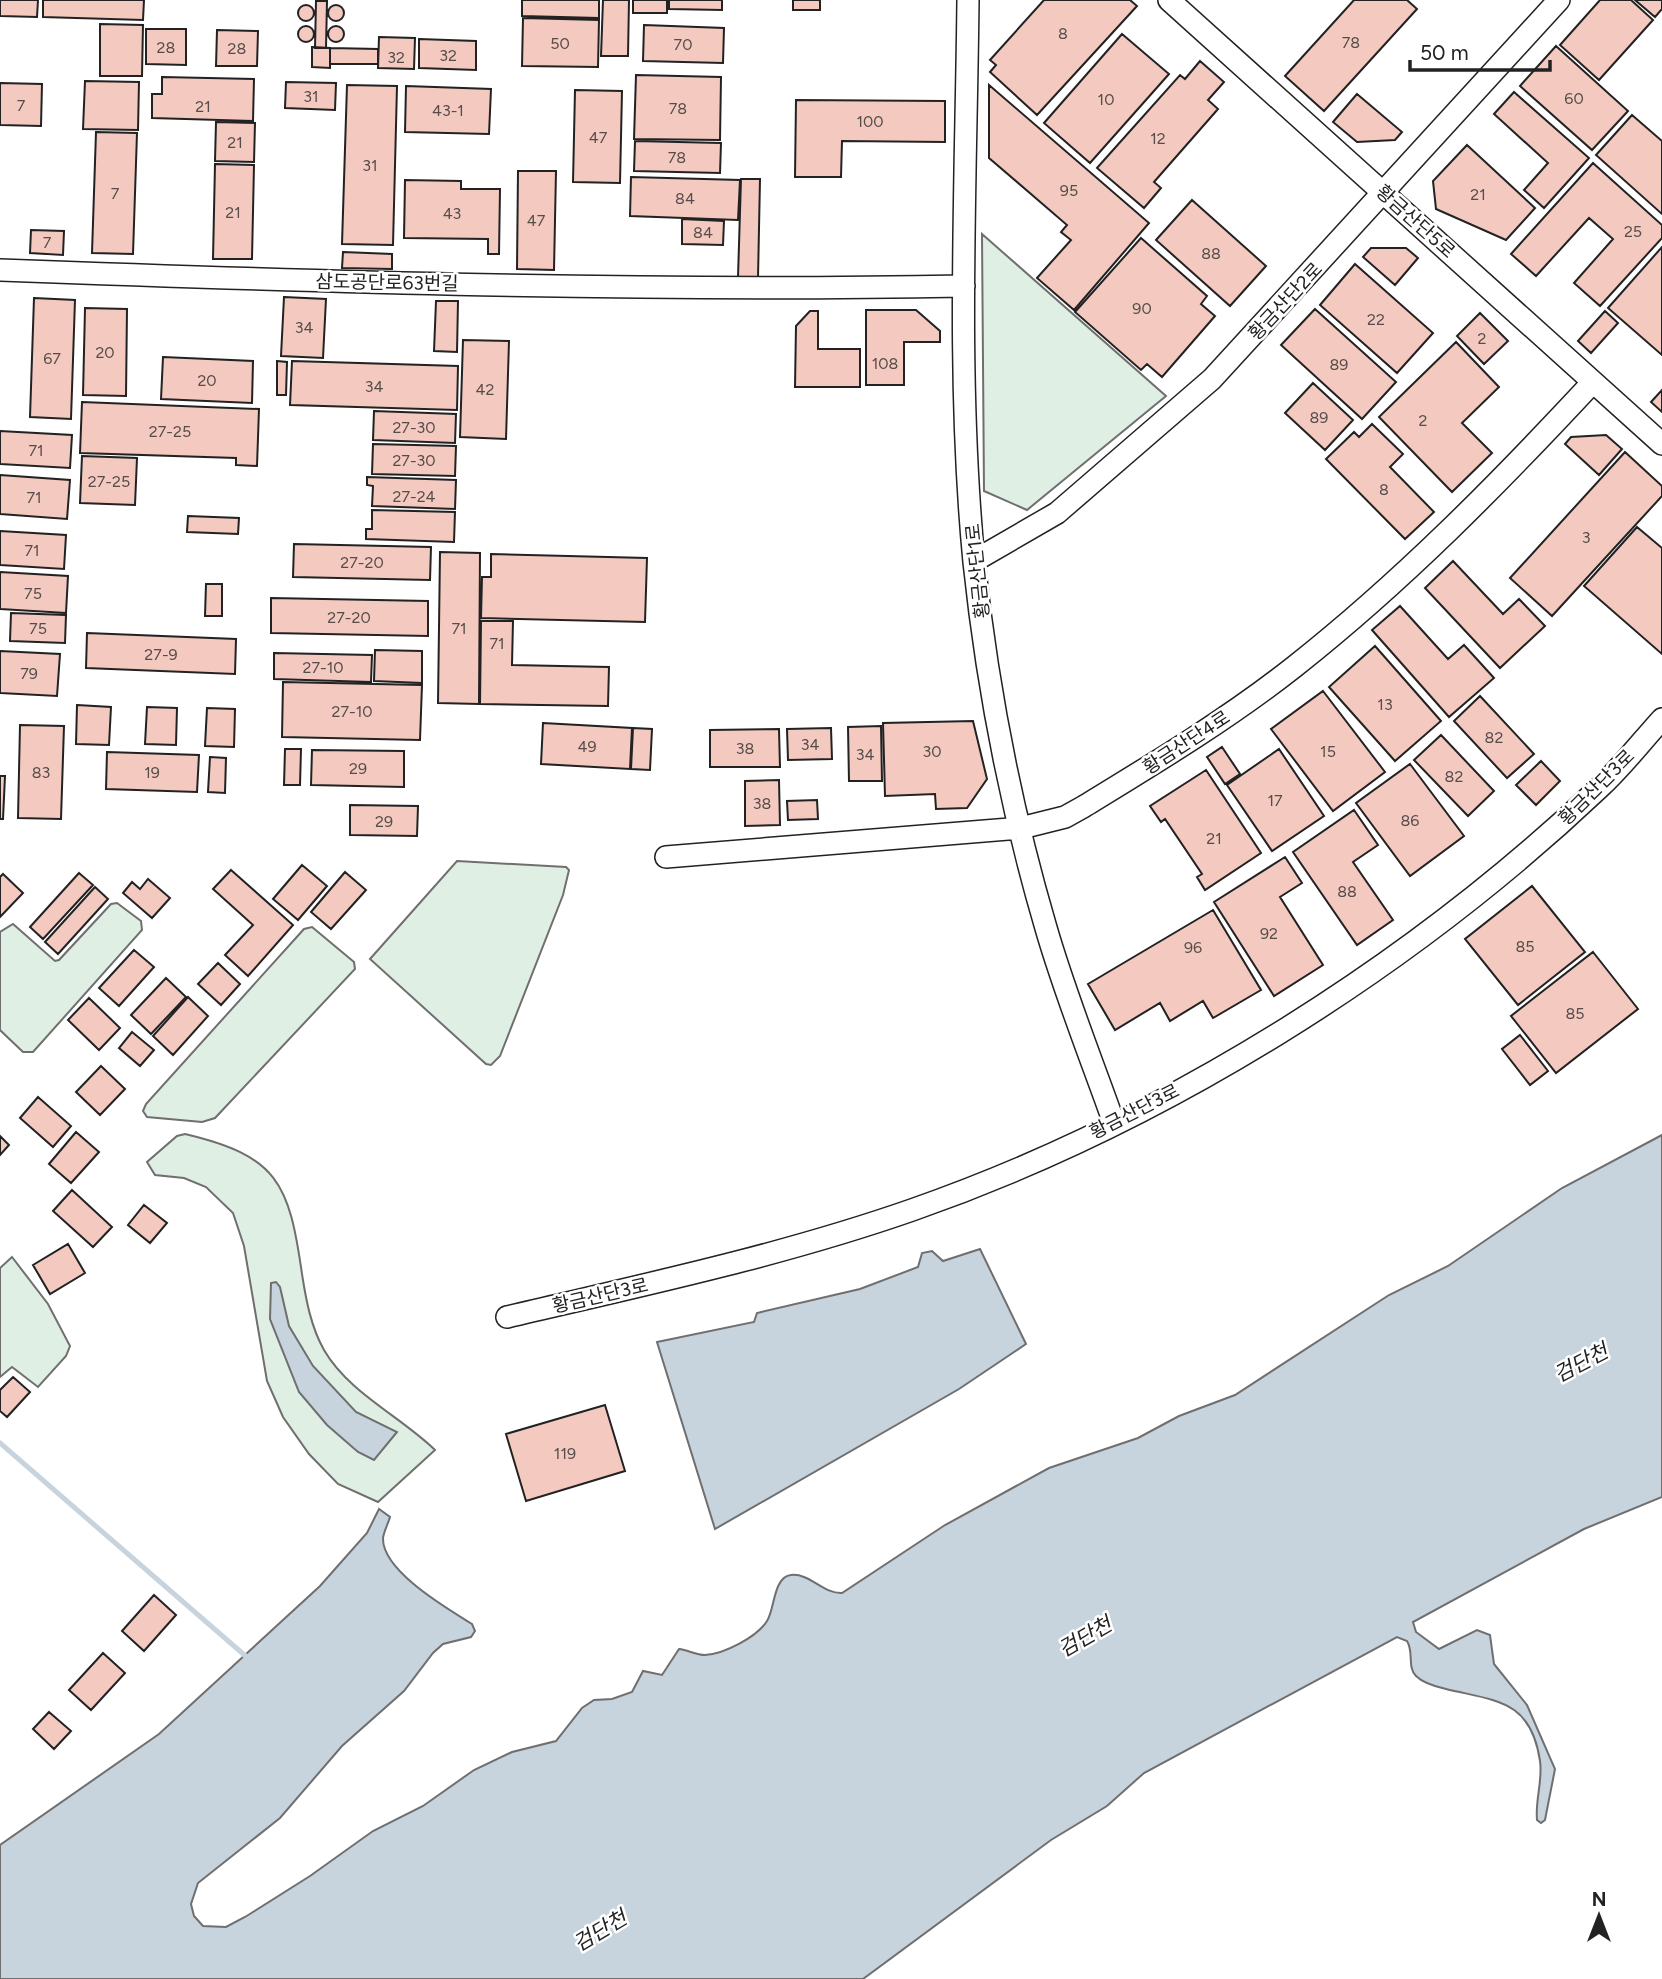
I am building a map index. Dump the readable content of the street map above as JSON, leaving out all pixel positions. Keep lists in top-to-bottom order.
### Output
{
  "streets": {
    "street": [
      "황금산단5로",
      "삼도공단로63번길",
      "황금산단2로",
      "황금산단1로",
      "황금산단4로",
      "황금산단3로"
    ]
  },
  "crossings": [
    ["황금산단5로", "황금산단2로"],
    ["황금산단5로", "황금산단4로"],
    ["삼도공단로63번길", "황금산단1로"],
    ["황금산단2로", "황금산단1로"],
    ["황금산단1로", "황금산단4로"],
    ["황금산단1로", "황금산단3로"]
  ],
  "water": ["검단천"],
  "house_numbers": [
    "8",
    "78",
    "50",
    "70",
    "28",
    "28",
    "32",
    "32",
    "31",
    "60",
    "10",
    "7",
    "21",
    "78",
    "43-1",
    "100",
    "47",
    "12",
    "21",
    "78",
    "31",
    "95",
    "7",
    "21",
    "84",
    "21",
    "43",
    "47",
    "25",
    "84",
    "7",
    "88",
    "90",
    "22",
    "34",
    "2",
    "20",
    "67",
    "108",
    "89",
    "20",
    "34",
    "42",
    "89",
    "2",
    "27-30",
    "27-25",
    "71",
    "27-30",
    "27-25",
    "8",
    "27-24",
    "71",
    "3",
    "71",
    "27-20",
    "75",
    "27-20",
    "75",
    "71",
    "71",
    "27-9",
    "27-10",
    "79",
    "13",
    "27-10",
    "82",
    "34",
    "49",
    "38",
    "30",
    "15",
    "34",
    "29",
    "83",
    "19",
    "82",
    "17",
    "38",
    "86",
    "29",
    "21",
    "88",
    "92",
    "85",
    "96",
    "85",
    "119"
  ],
  "scale_bar": "50 m",
  "north": "top"
}
